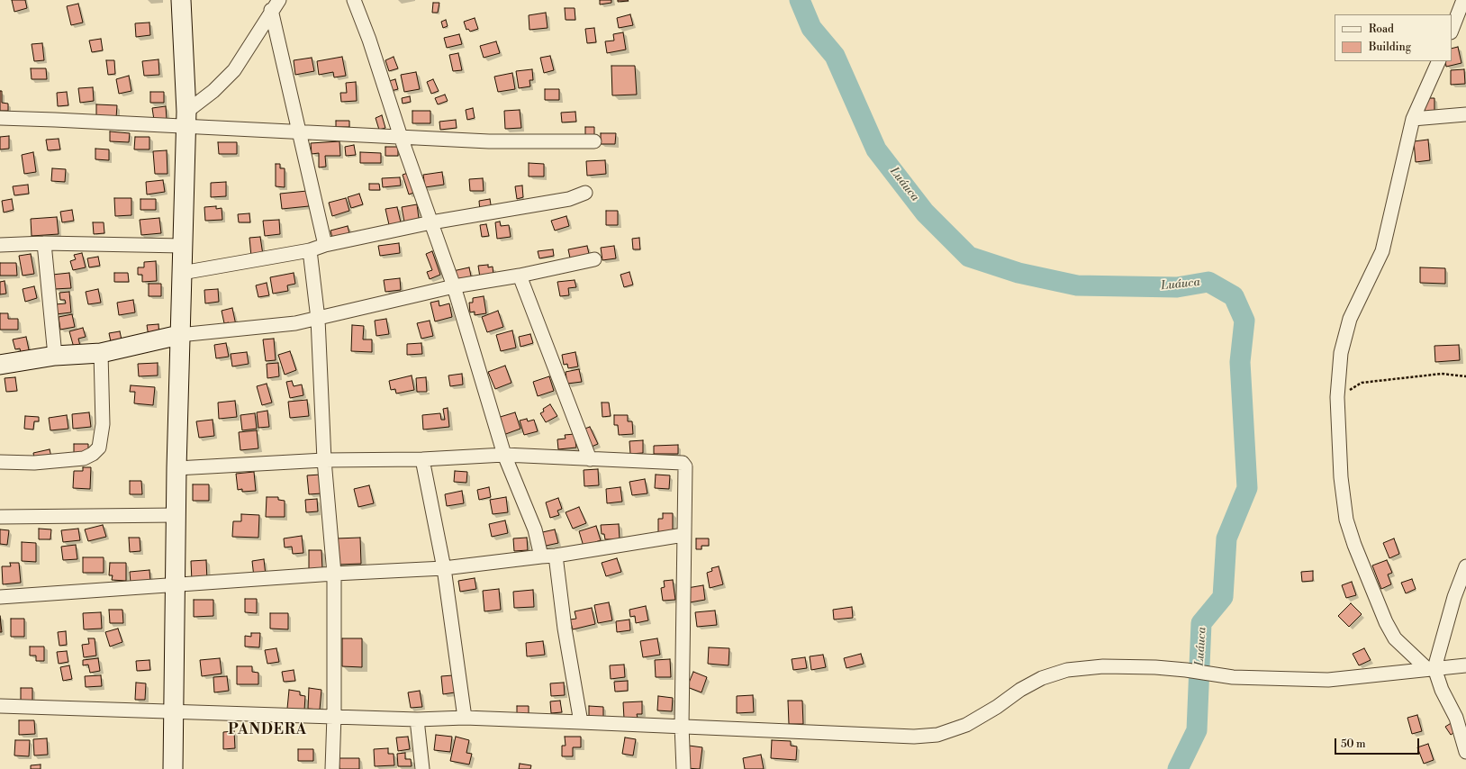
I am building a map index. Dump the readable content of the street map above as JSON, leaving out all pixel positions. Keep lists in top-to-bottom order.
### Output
{
  "districts": ["PANDERA"],
  "water": ["Luáuca"],
  "legend": ["Road", "Building"],
  "scale_bar": "50 m"
}
